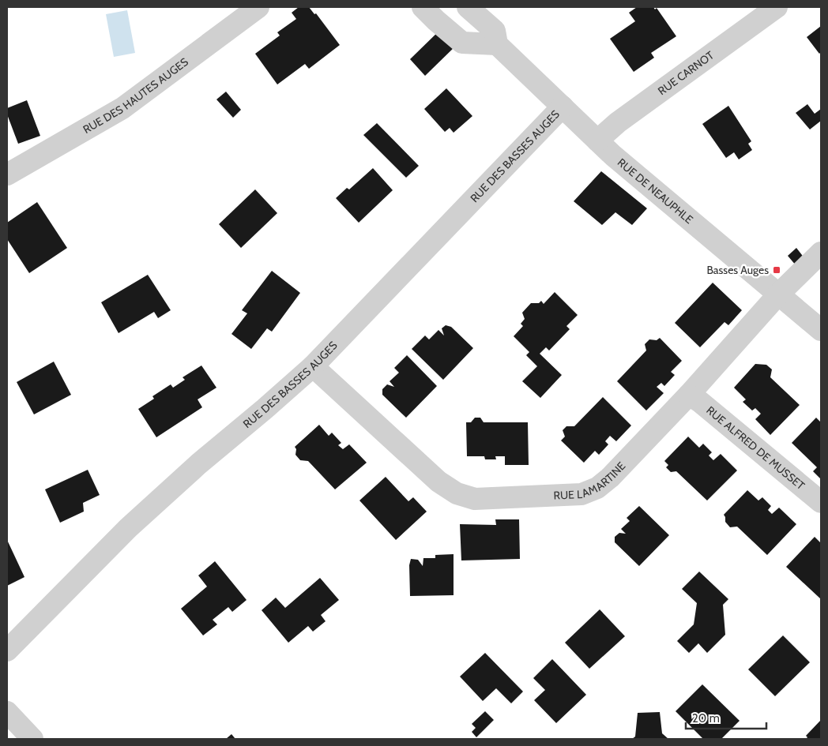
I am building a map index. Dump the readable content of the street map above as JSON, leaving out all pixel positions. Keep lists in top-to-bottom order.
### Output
{
  "streets": {
    "street": [
      "RUE CARNOT",
      "RUE DES HAUTES AUGES",
      "RUE DES BASSES AUGES",
      "RUE DE NEAUPHLE",
      "RUE ALFRED DE MUSSET",
      "RUE LAMARTINE"
    ]
  },
  "crossings": [
    ["RUE CARNOT", "RUE DE NEAUPHLE"],
    ["RUE DES BASSES AUGES", "RUE DE NEAUPHLE"],
    ["RUE DES BASSES AUGES", "RUE LAMARTINE"],
    ["RUE DE NEAUPHLE", "RUE LAMARTINE"],
    ["RUE ALFRED DE MUSSET", "RUE LAMARTINE"]
  ],
  "places": {
    "transit": ["Basses Auges"]
  },
  "scale_bar": "20 m"
}
